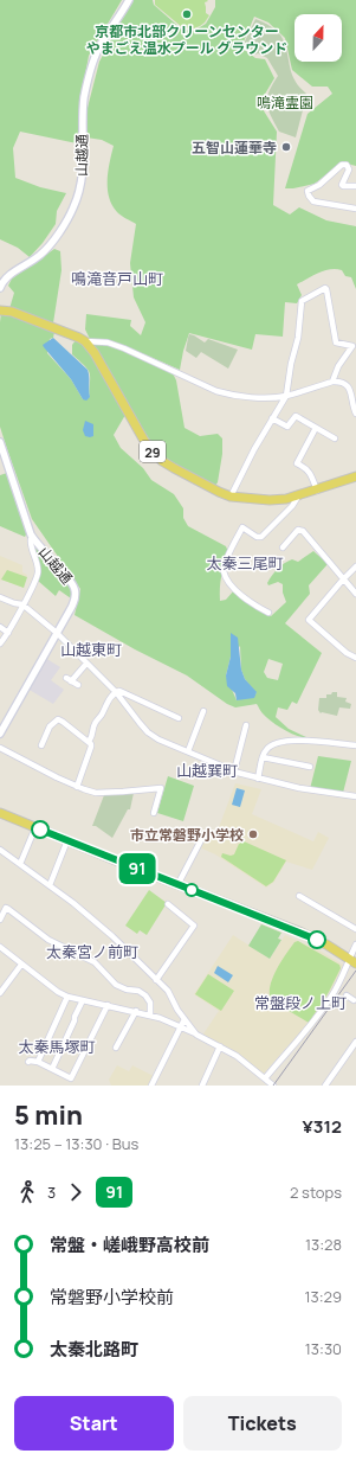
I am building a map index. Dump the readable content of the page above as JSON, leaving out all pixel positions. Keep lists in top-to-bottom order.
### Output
{
  "streets": {
    "main road": ["29"],
    "street": ["山越通"]
  },
  "districts": [
    "鳴滝音戸山町",
    "太秦三尾町",
    "山越東町",
    "山越巽町",
    "太秦宮ノ前町",
    "常盤段ノ上町",
    "太秦馬塚町"
  ],
  "parks": ["鳴滝霊園"],
  "places": ["京都市北部クリーンセンター やまごえ温水プール グラウンド", "五智山蓮華寺", "市立常磐野小学校"],
  "lines": ["bus line 91"],
  "north": "top",
  "page": {
    "on_map": "91",
    "heading": ["5 min", "13:25 – 13:30 · Bus", "¥312"],
    "legs": ["3", "91", "2 stops"],
    "list": [
      {
        "name": "常盤・嵯峨野高校前",
        "value": "13:28"
      },
      {
        "name": "常磐野小学校前",
        "value": "13:29"
      },
      {
        "name": "太秦北路町",
        "value": "13:30"
      }
    ],
    "buttons": ["Start", "Tickets"]
  }
}
